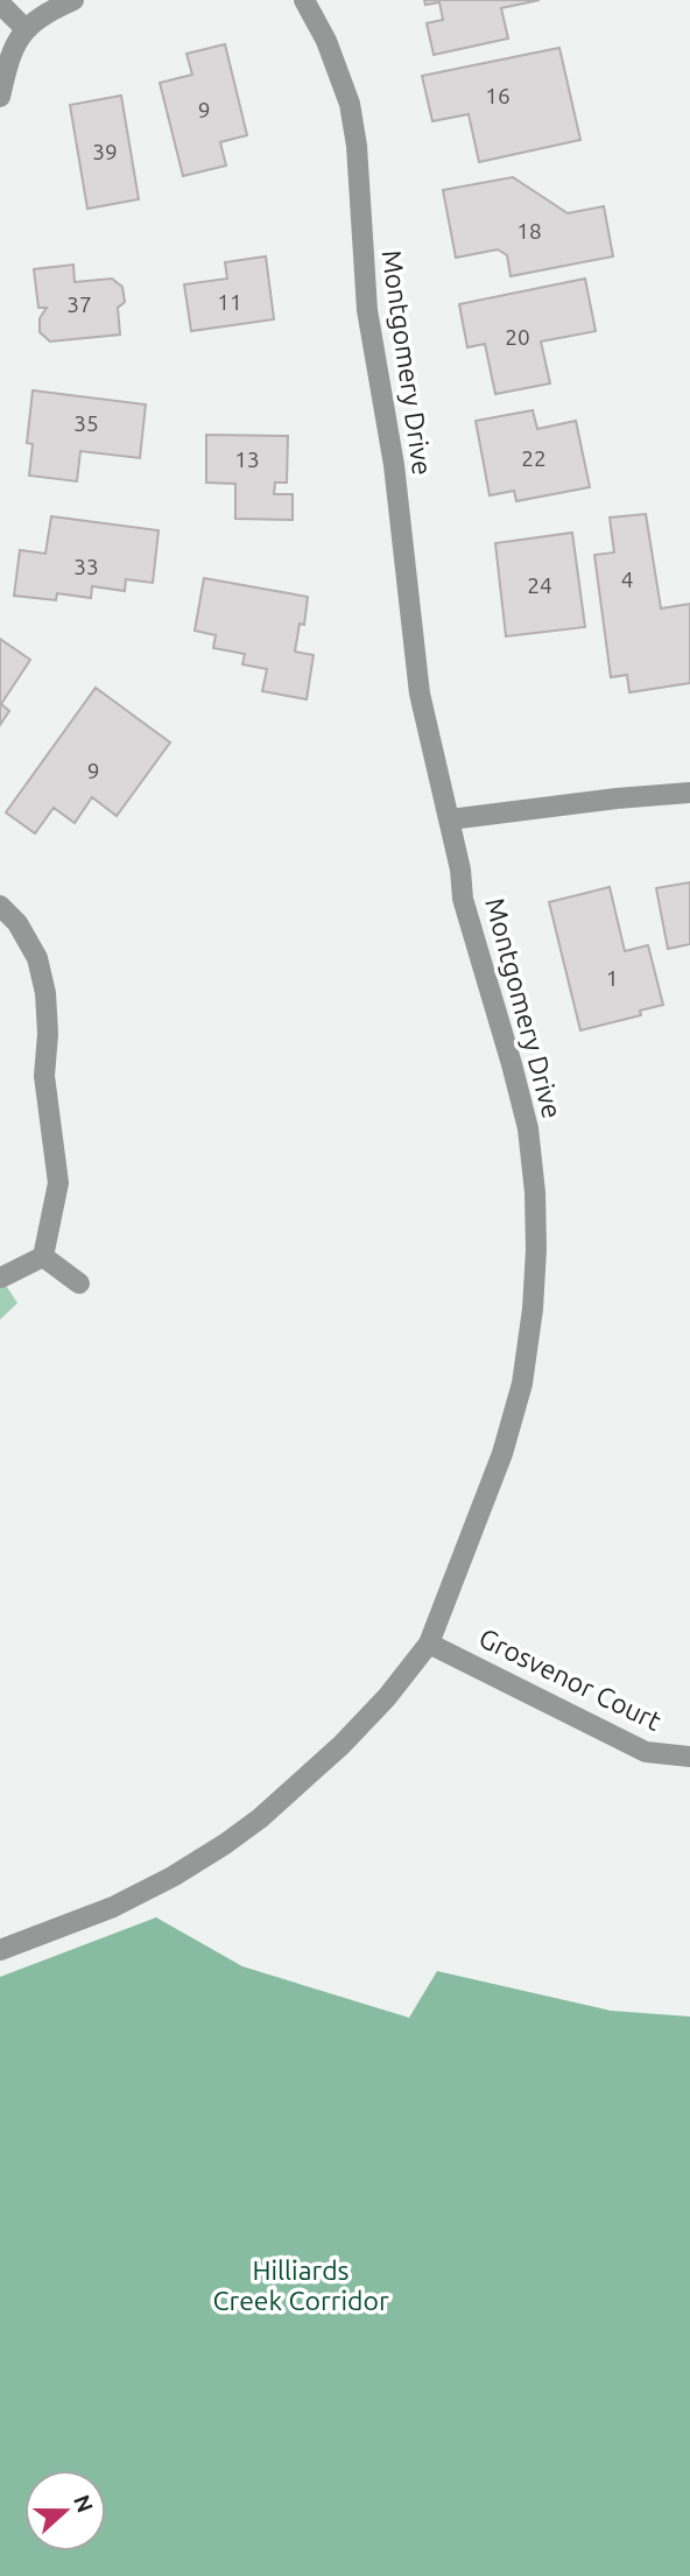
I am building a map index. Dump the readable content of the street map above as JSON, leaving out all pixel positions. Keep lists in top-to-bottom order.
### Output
{
  "streets": {
    "street": ["Montgomery Drive", "Grosvenor Court"]
  },
  "crossings": [
    ["Montgomery Drive", "Grosvenor Court"]
  ],
  "parks": ["Hilliards Creek Corridor"],
  "house_numbers": [
    "16",
    "9",
    "39",
    "18",
    "11",
    "37",
    "20",
    "35",
    "22",
    "13",
    "33",
    "4",
    "24",
    "9",
    "1"
  ],
  "north": "right"
}
